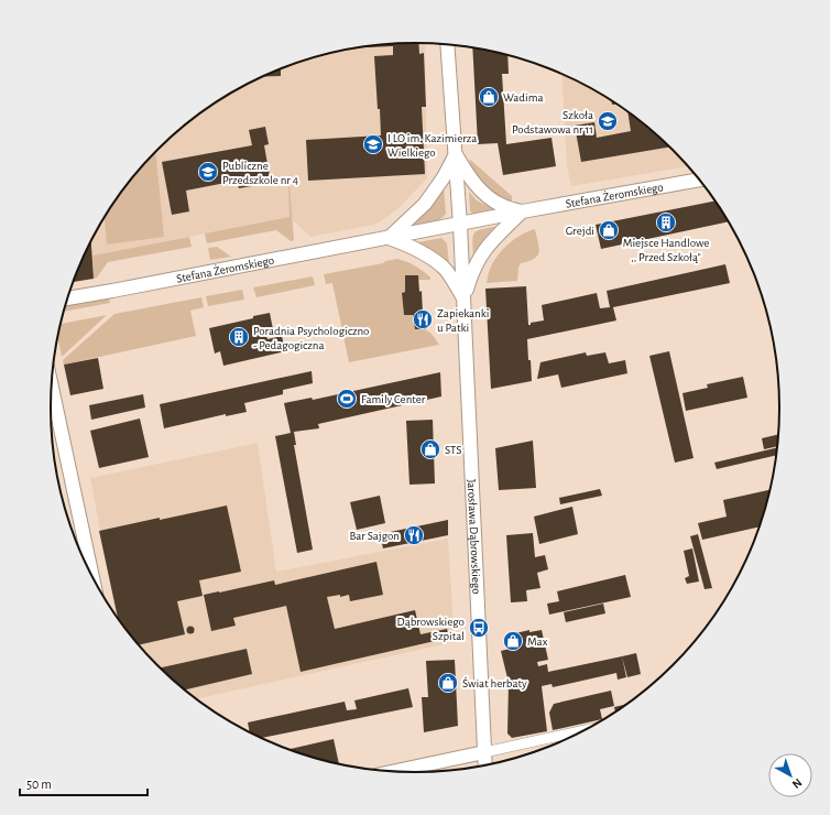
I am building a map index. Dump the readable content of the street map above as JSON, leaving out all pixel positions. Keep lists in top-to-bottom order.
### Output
{
  "streets": {
    "street": ["Stefana Żeromskiego", "Jarosława Dąbrowskiego"]
  },
  "crossings": [
    ["Stefana Żeromskiego", "Jarosława Dąbrowskiego"]
  ],
  "places": {
    "shop": [
      "Wadima",
      "Grejdi",
      "STS",
      "Max",
      "Świat herbaty"
    ],
    "school or university": ["Szkoła Podstawowa nr 11", "I LO im. Kazimierza Wielkiego", "Publiczne Przedszkole nr 4"],
    "building": ["Miejsce Handlowe ,, Przed Szkołą\"", "Poradnia Psychologiczno - Pedagogiczna"],
    "restaurant": ["Zapiekanki u Patki", "Bar Sajgon"],
    "sports": ["Family Center"],
    "bus stop": ["Dąbrowskiego Szpital"]
  },
  "scale_bar": "50 m",
  "north": "bottom right"
}
